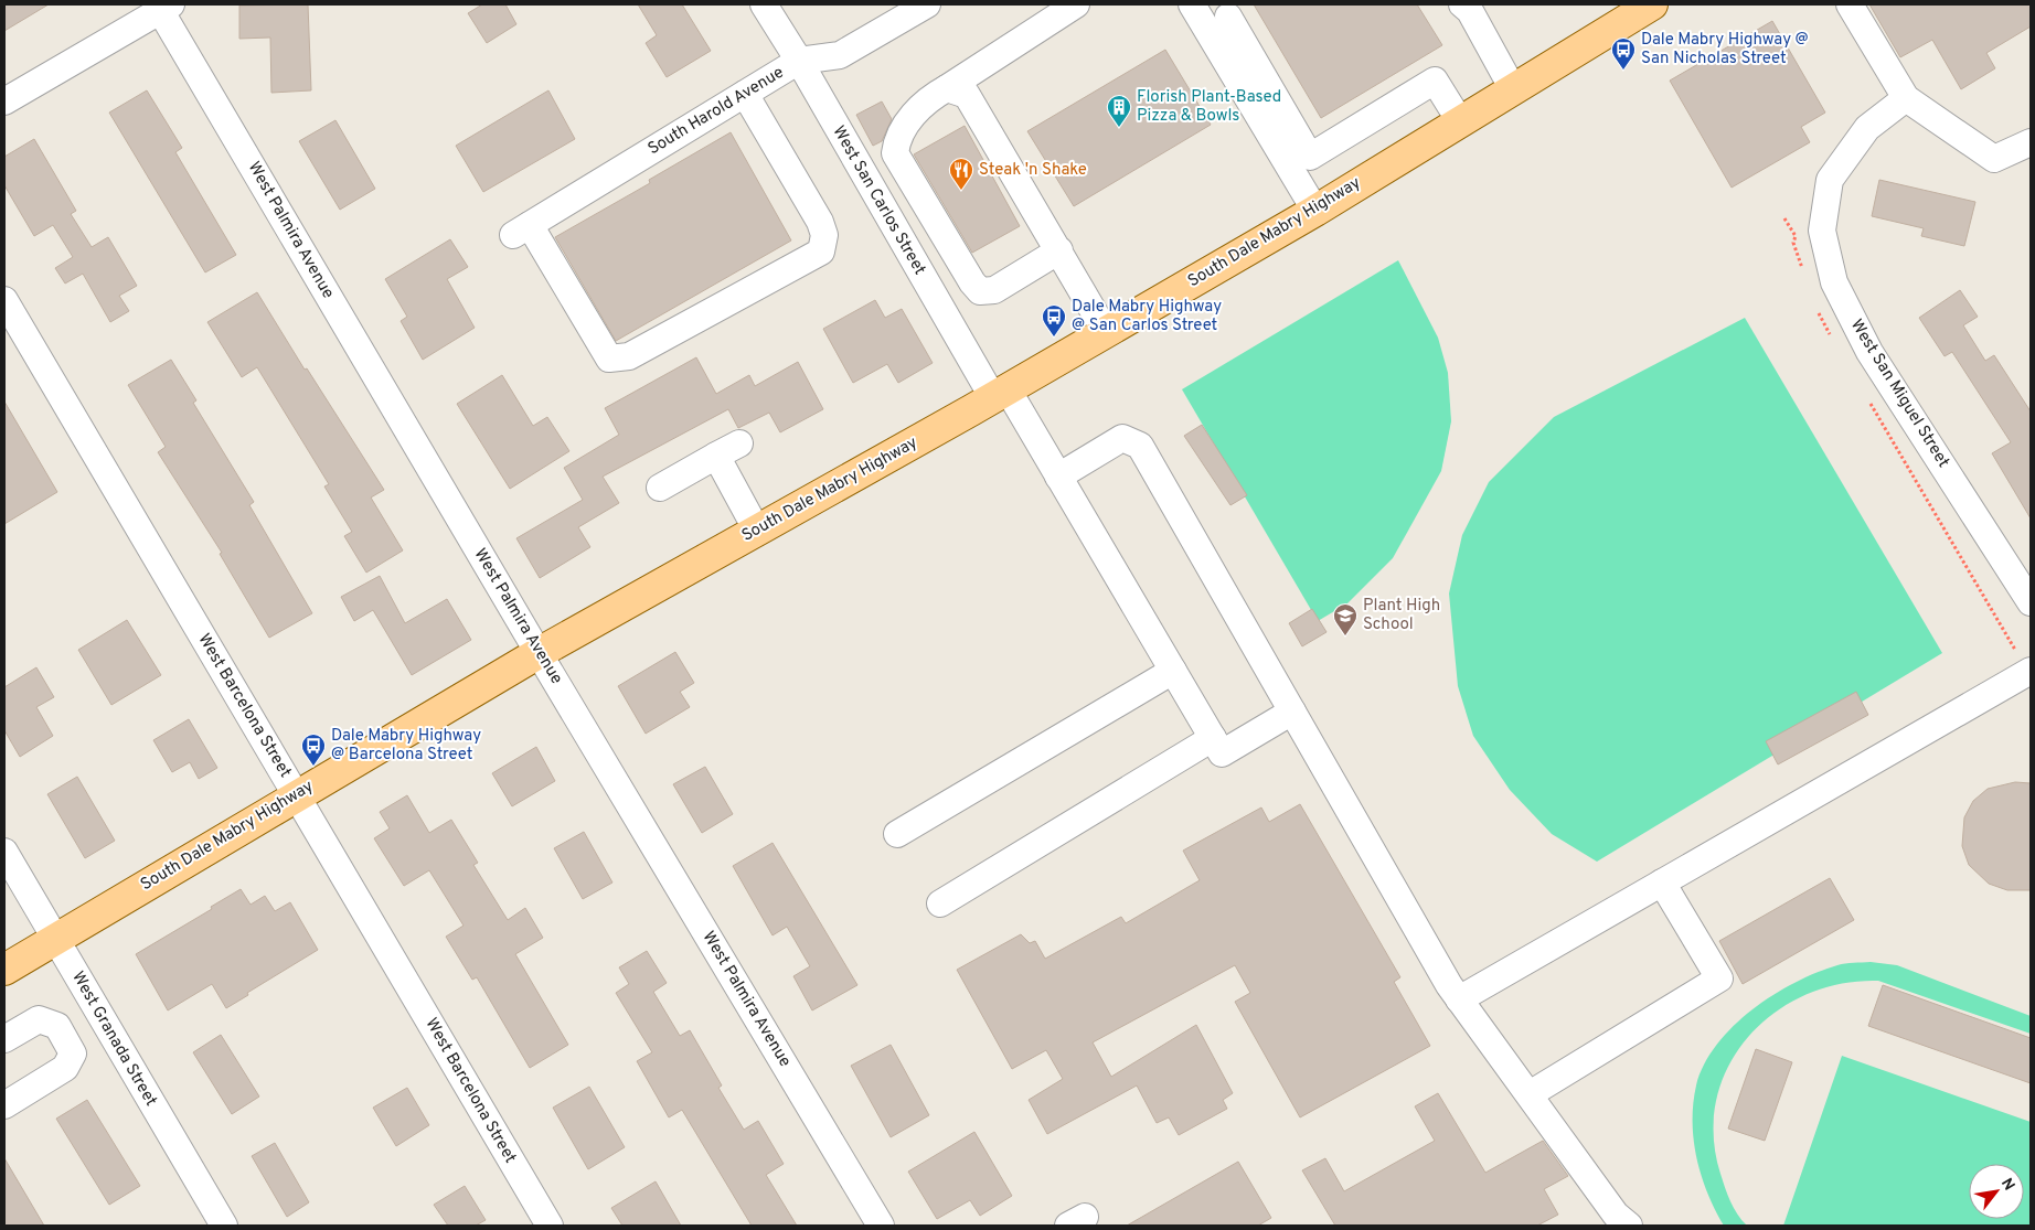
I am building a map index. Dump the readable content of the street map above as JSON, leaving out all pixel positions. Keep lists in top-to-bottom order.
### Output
{
  "streets": {
    "main road": ["South Dale Mabry Highway"],
    "street": [
      "South Harold Avenue",
      "West San Carlos Street",
      "West Palmira Avenue",
      "West San Miguel Street",
      "West Barcelona Street",
      "West Granada Street"
    ]
  },
  "crossings": [
    ["South Harold Avenue", "West San Carlos Street"],
    ["West San Carlos Street", "South Dale Mabry Highway"],
    ["West Palmira Avenue", "South Dale Mabry Highway"],
    ["South Dale Mabry Highway", "West Barcelona Street"],
    ["South Dale Mabry Highway", "West Granada Street"]
  ],
  "places": {
    "bus stop": ["Dale Mabry Highway @ San Nicholas Street", "Dale Mabry Highway @ San Carlos Street", "Dale Mabry Highway @ Barcelona Street"],
    "building": ["Florish Plant-Based Pizza & Bowls"],
    "restaurant": ["Steak 'n Shake"],
    "school or university": ["Plant High School"]
  },
  "north": "top right"
}
